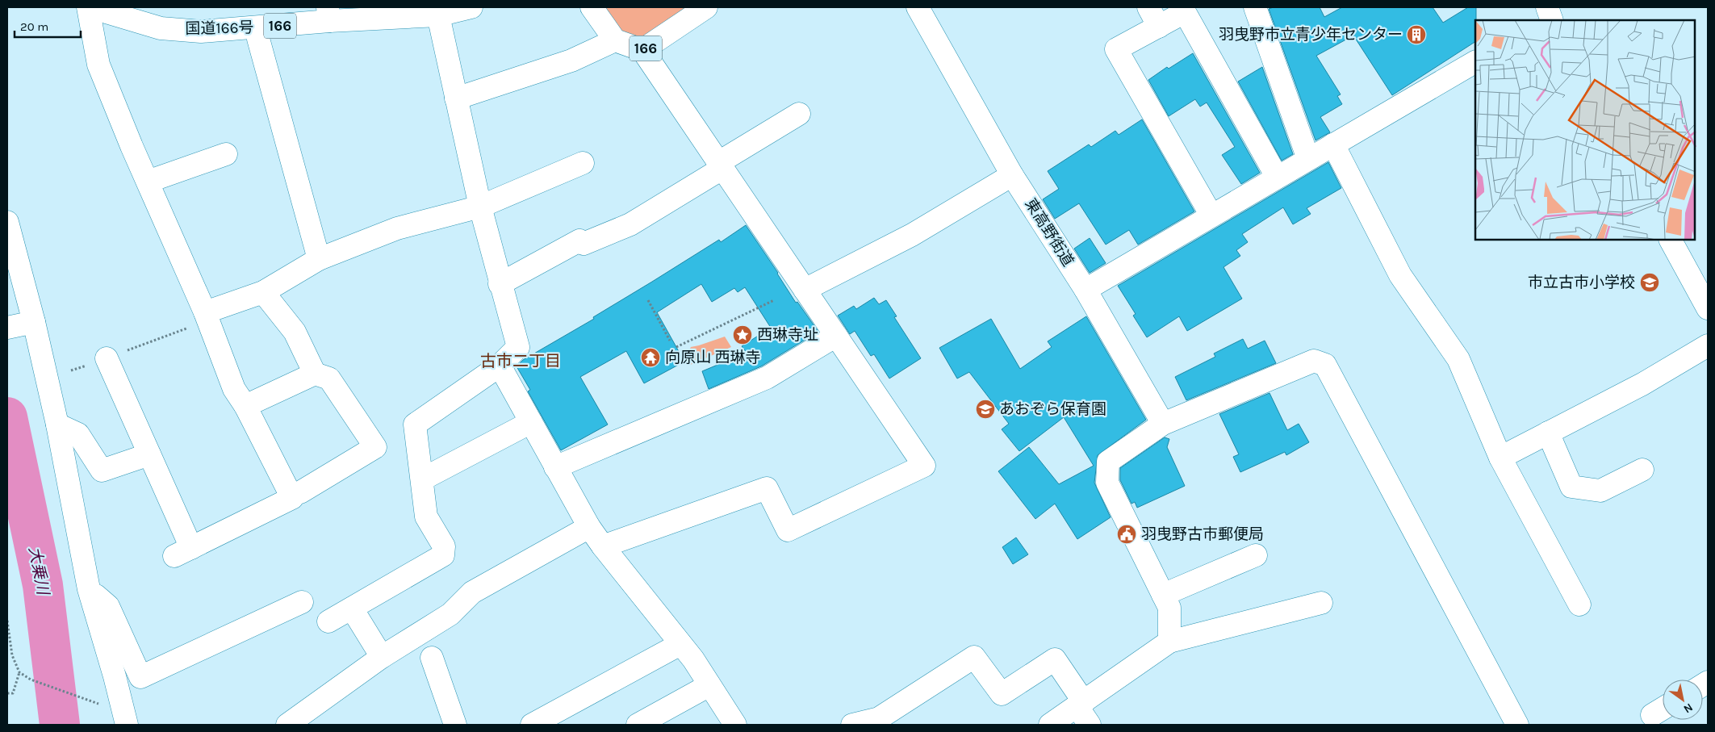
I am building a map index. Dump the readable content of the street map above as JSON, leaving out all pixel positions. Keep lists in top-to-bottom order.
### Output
{
  "streets": {
    "main road": ["166", "国道166号", "東高野街道"]
  },
  "districts": ["古市二丁目"],
  "water": ["大乗川"],
  "places": {
    "building": ["羽曳野市立青少年センター"],
    "school or university": ["市立古市小学校", "あおぞら保育園"],
    "place": ["西琳寺址"],
    "temple": ["向原山 西琳寺"],
    "public building": ["羽曳野古市郵便局"]
  },
  "scale_bar": "20 m",
  "north": "bottom right"
}
